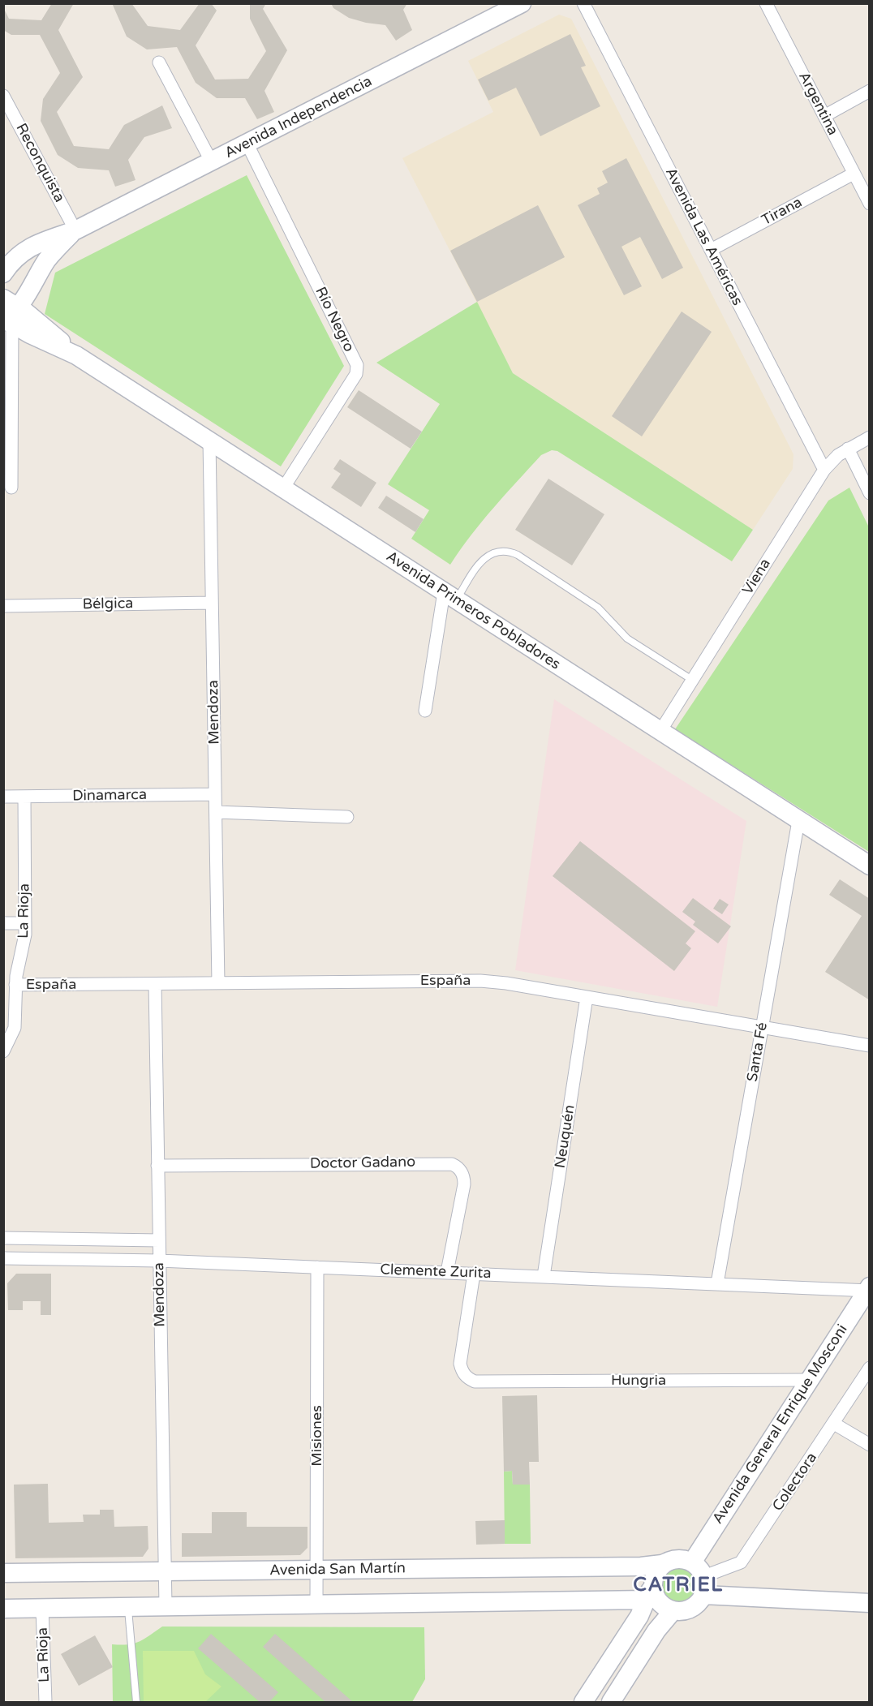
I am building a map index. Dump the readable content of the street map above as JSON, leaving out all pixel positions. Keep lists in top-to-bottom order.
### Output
{
  "streets": {
    "street": [
      "Argentina",
      "Avenida Independencia",
      "Reconquista",
      "Tirana",
      "Avenida Las Américas",
      "Río Negro",
      "Viena",
      "Bélgica",
      "Avenida Primeros Pobladores",
      "Mendoza",
      "Dinamarca",
      "La Rioja",
      "España",
      "Santa Fé",
      "Neuquén",
      "Doctor Gadano",
      "Clemente Zurita",
      "Hungria",
      "Avenida General Enrique Mosconi",
      "Misiones",
      "Colectora",
      "Avenida San Martín"
    ]
  },
  "crossings": [
    ["Argentina", "Tirana"],
    ["Avenida Independencia", "Reconquista"],
    ["Avenida Independencia", "Río Negro"],
    ["Avenida Independencia", "Avenida Primeros Pobladores"],
    ["Tirana", "Avenida Las Américas"],
    ["Avenida Las Américas", "Viena"],
    ["Río Negro", "Avenida Primeros Pobladores"],
    ["Viena", "Avenida Primeros Pobladores"],
    ["Bélgica", "Mendoza"],
    ["Avenida Primeros Pobladores", "Mendoza"],
    ["Avenida Primeros Pobladores", "Santa Fé"],
    ["Mendoza", "Dinamarca"],
    ["Mendoza", "España"],
    ["Mendoza", "Doctor Gadano"],
    ["Mendoza", "Clemente Zurita"],
    ["Mendoza", "Avenida San Martín"],
    ["Dinamarca", "La Rioja"],
    ["La Rioja", "España"],
    ["España", "Santa Fé"],
    ["España", "Neuquén"],
    ["Santa Fé", "Clemente Zurita"],
    ["Neuquén", "Clemente Zurita"],
    ["Doctor Gadano", "Clemente Zurita"],
    ["Clemente Zurita", "Hungria"],
    ["Clemente Zurita", "Avenida General Enrique Mosconi"],
    ["Clemente Zurita", "Misiones"],
    ["Hungria", "Avenida General Enrique Mosconi"],
    ["Avenida General Enrique Mosconi", "Colectora"],
    ["Avenida General Enrique Mosconi", "Avenida San Martín"],
    ["Misiones", "Avenida San Martín"],
    ["Colectora", "Avenida San Martín"]
  ],
  "districts": ["CATRIEL"]
}
